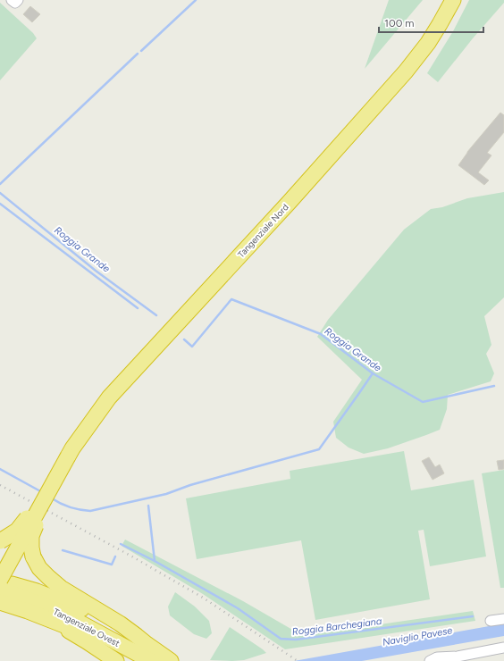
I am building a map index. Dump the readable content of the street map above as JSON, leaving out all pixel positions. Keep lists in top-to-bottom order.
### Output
{
  "streets": {
    "highway": ["Tangenziale Nord", "Tangenziale Ovest"]
  },
  "water": ["Roggia Grande", "Roggia Barchegiana", "Naviglio Pavese"],
  "scale_bar": "100 m"
}
